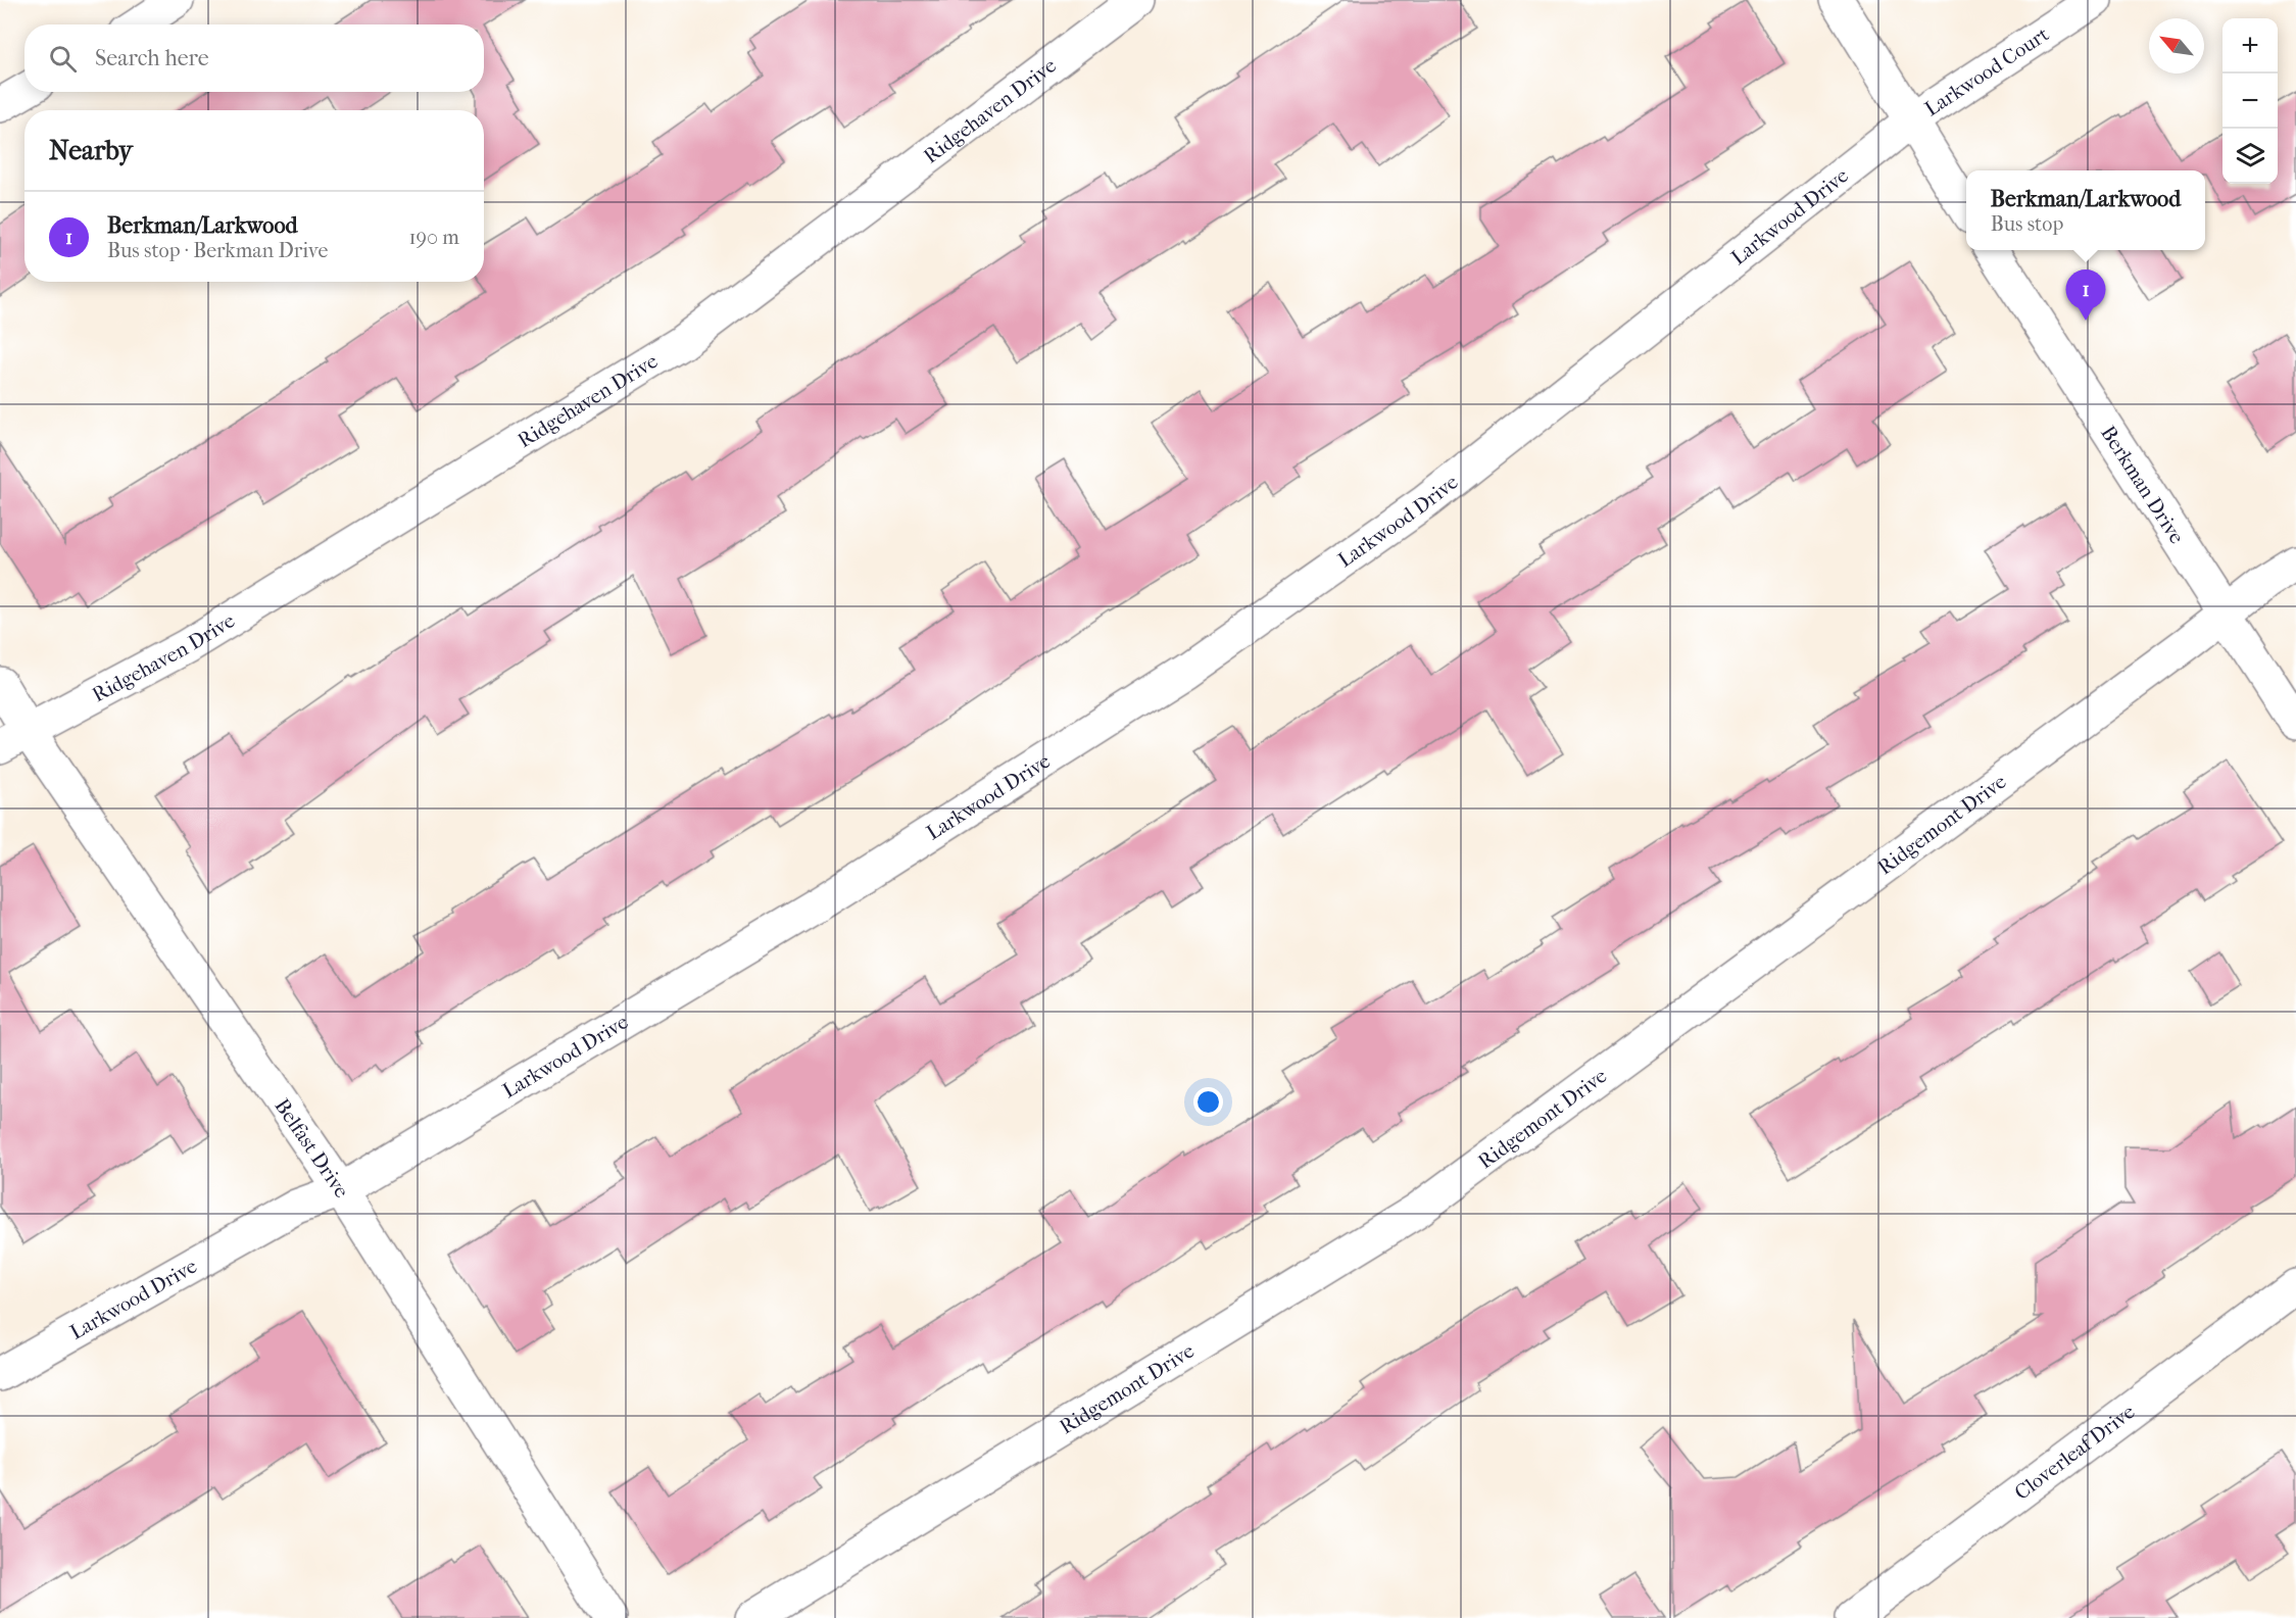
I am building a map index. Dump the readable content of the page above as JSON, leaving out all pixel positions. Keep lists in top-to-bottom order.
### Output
{
  "streets": {
    "street": [
      "Larkwood Court",
      "Ridgehaven Drive",
      "Larkwood Drive",
      "Berkman Drive",
      "Ridgemont Drive",
      "Belfast Drive",
      "Cloverleaf Drive"
    ]
  },
  "crossings": [
    ["Larkwood Court", "Larkwood Drive"],
    ["Ridgehaven Drive", "Belfast Drive"],
    ["Larkwood Drive", "Belfast Drive"],
    ["Berkman Drive", "Ridgemont Drive"]
  ],
  "north": "top left",
  "page": {
    "map_buttons": ["+", "−"],
    "search": "Search here",
    "heading": "Nearby",
    "popup": ["Berkman/Larkwood", "Bus stop"],
    "list": [
      {
        "mark": "1",
        "name": "Berkman/Larkwood",
        "note": "Bus stop · Berkman Drive",
        "value": "190 m"
      }
    ],
    "pins": "1"
  }
}
